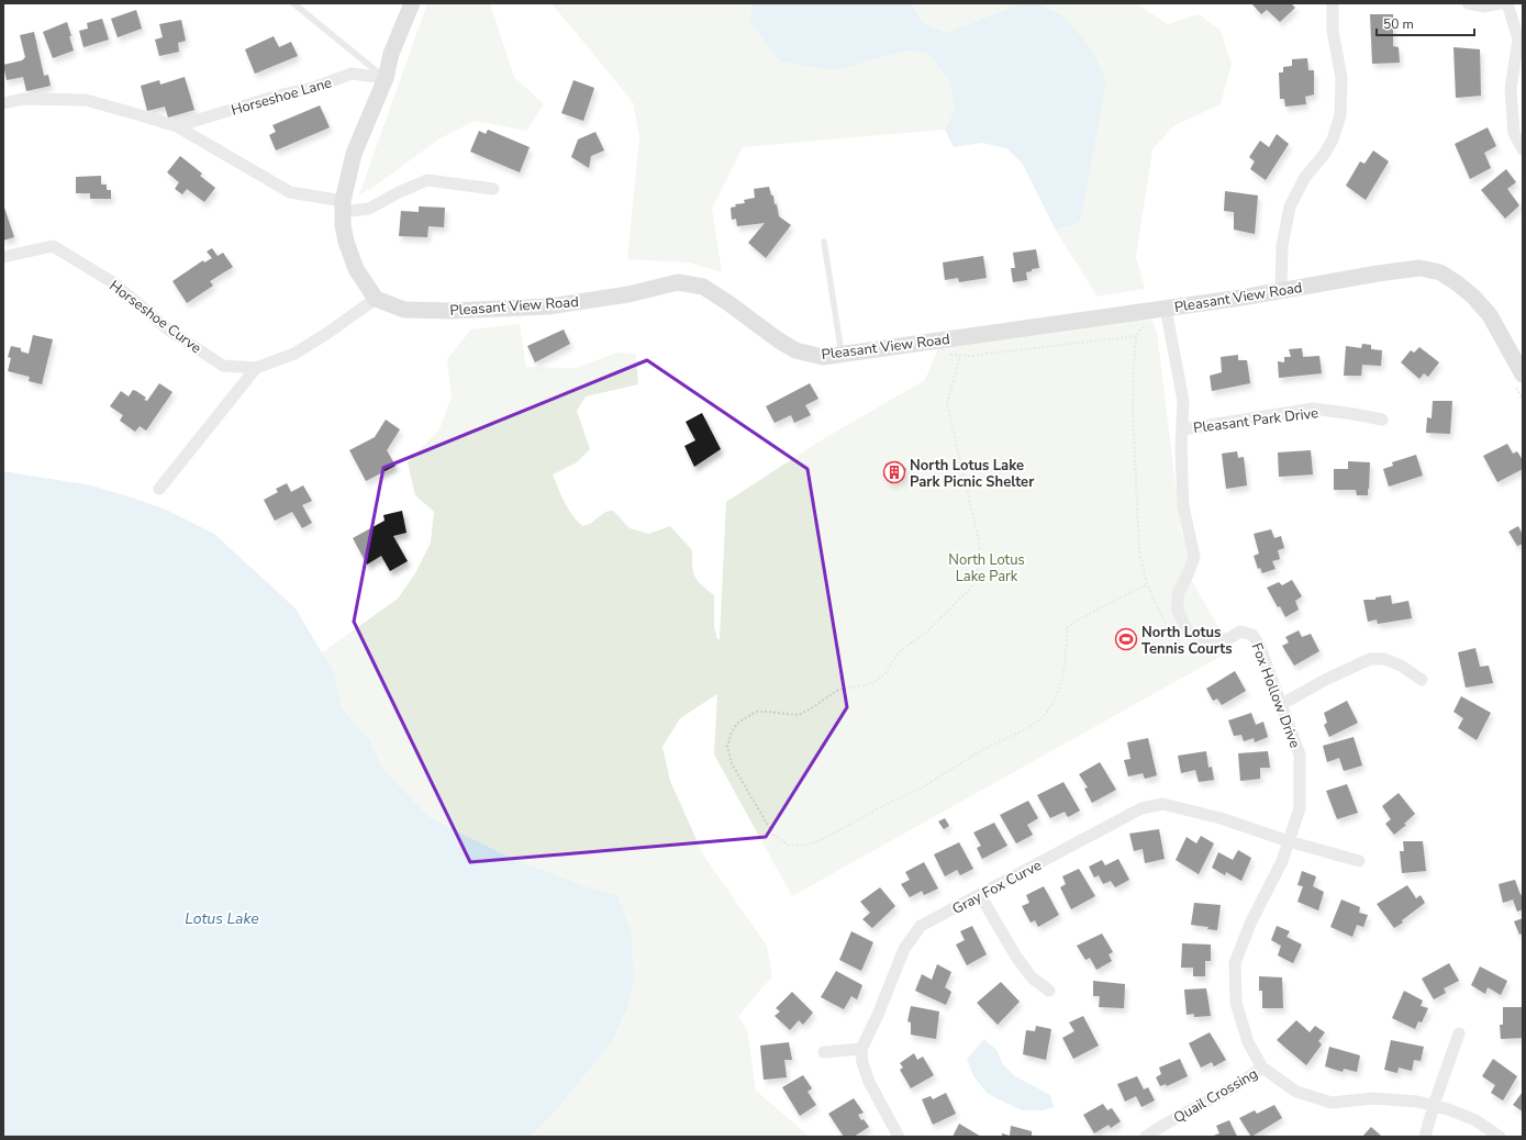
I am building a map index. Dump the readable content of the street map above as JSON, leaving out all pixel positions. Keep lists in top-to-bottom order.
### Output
{
  "streets": {
    "street": [
      "Horseshoe Lane",
      "Pleasant View Road",
      "Horseshoe Curve",
      "Pleasant Park Drive",
      "Fox Hollow Drive",
      "Gray Fox Curve",
      "Quail Crossing"
    ]
  },
  "crossings": [
    ["Pleasant View Road", "Horseshoe Curve"],
    ["Fox Hollow Drive", "Gray Fox Curve"],
    ["Fox Hollow Drive", "Quail Crossing"]
  ],
  "water": ["Lotus Lake"],
  "parks": ["North Lotus Lake Park"],
  "places": {
    "building": ["North Lotus Lake Park Picnic Shelter"],
    "sports": ["North Lotus Tennis Courts"]
  },
  "scale_bar": "50 m"
}
